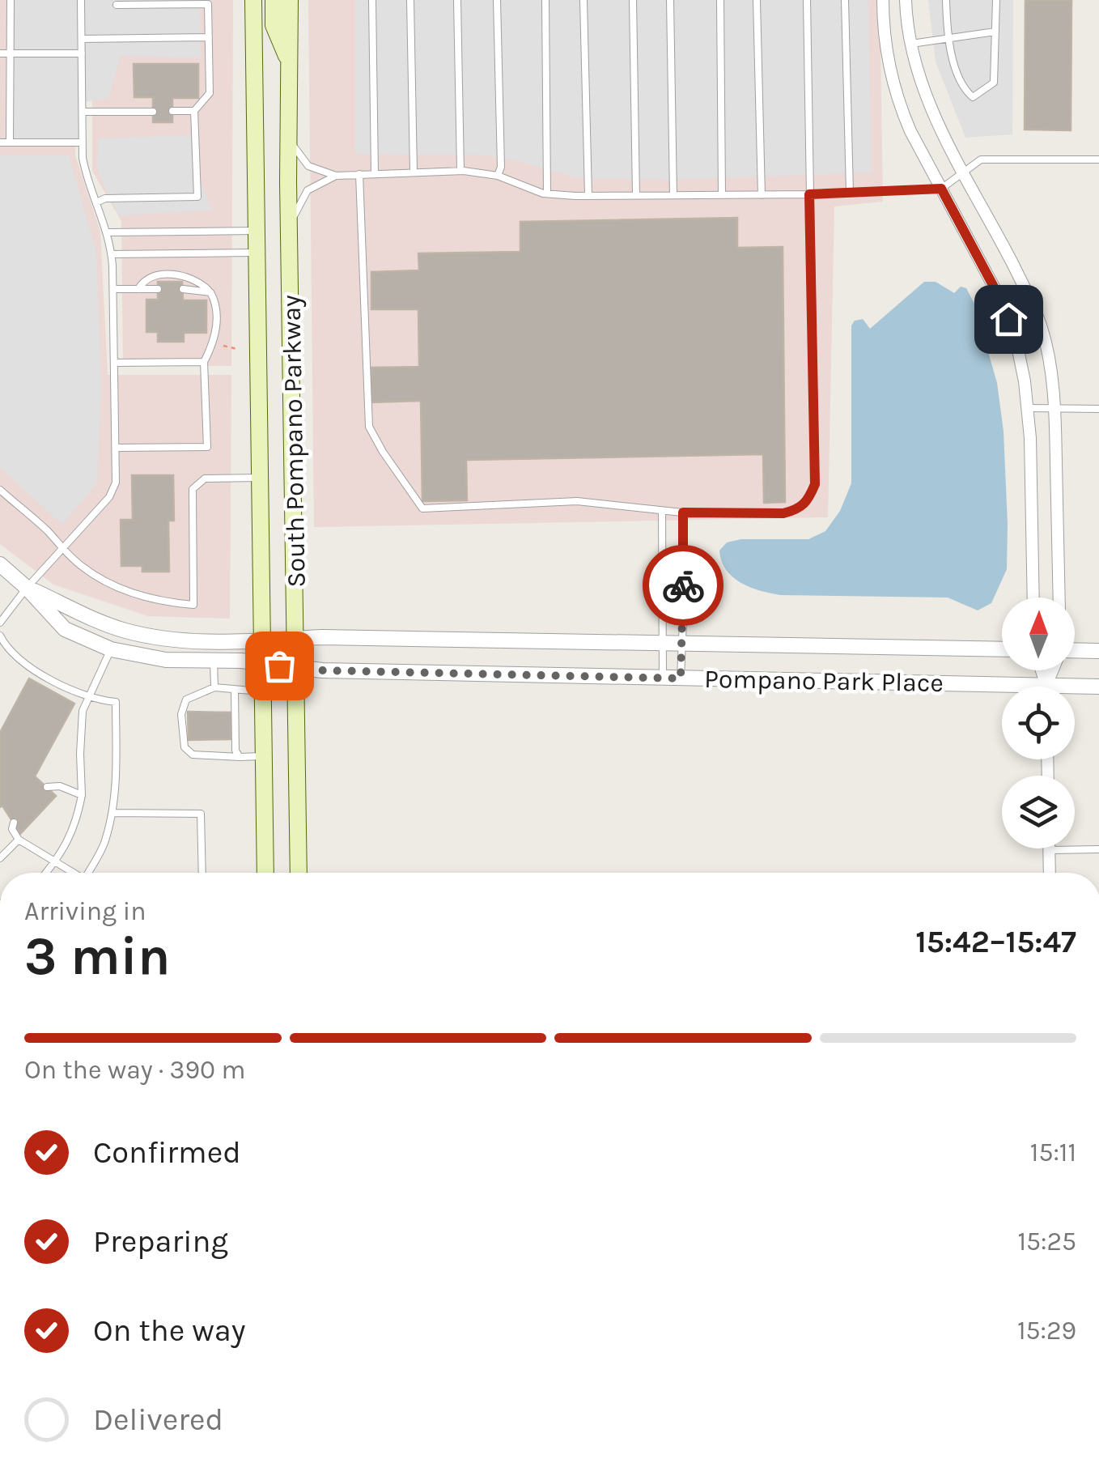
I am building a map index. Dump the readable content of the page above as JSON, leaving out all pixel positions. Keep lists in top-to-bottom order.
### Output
{
  "streets": {
    "main road": ["South Pompano Parkway"],
    "street": ["Pompano Park Place"]
  },
  "crossings": [
    ["South Pompano Parkway", "Pompano Park Place"]
  ],
  "north": "top",
  "page": {
    "heading": ["3 min", "Arriving in", "15:42–15:47"],
    "bar": "On the way · 390 m",
    "list": [
      ["Confirmed", "15:11"],
      ["Preparing", "15:25"],
      ["On the way", "15:29"],
      "Delivered"
    ]
  }
}
